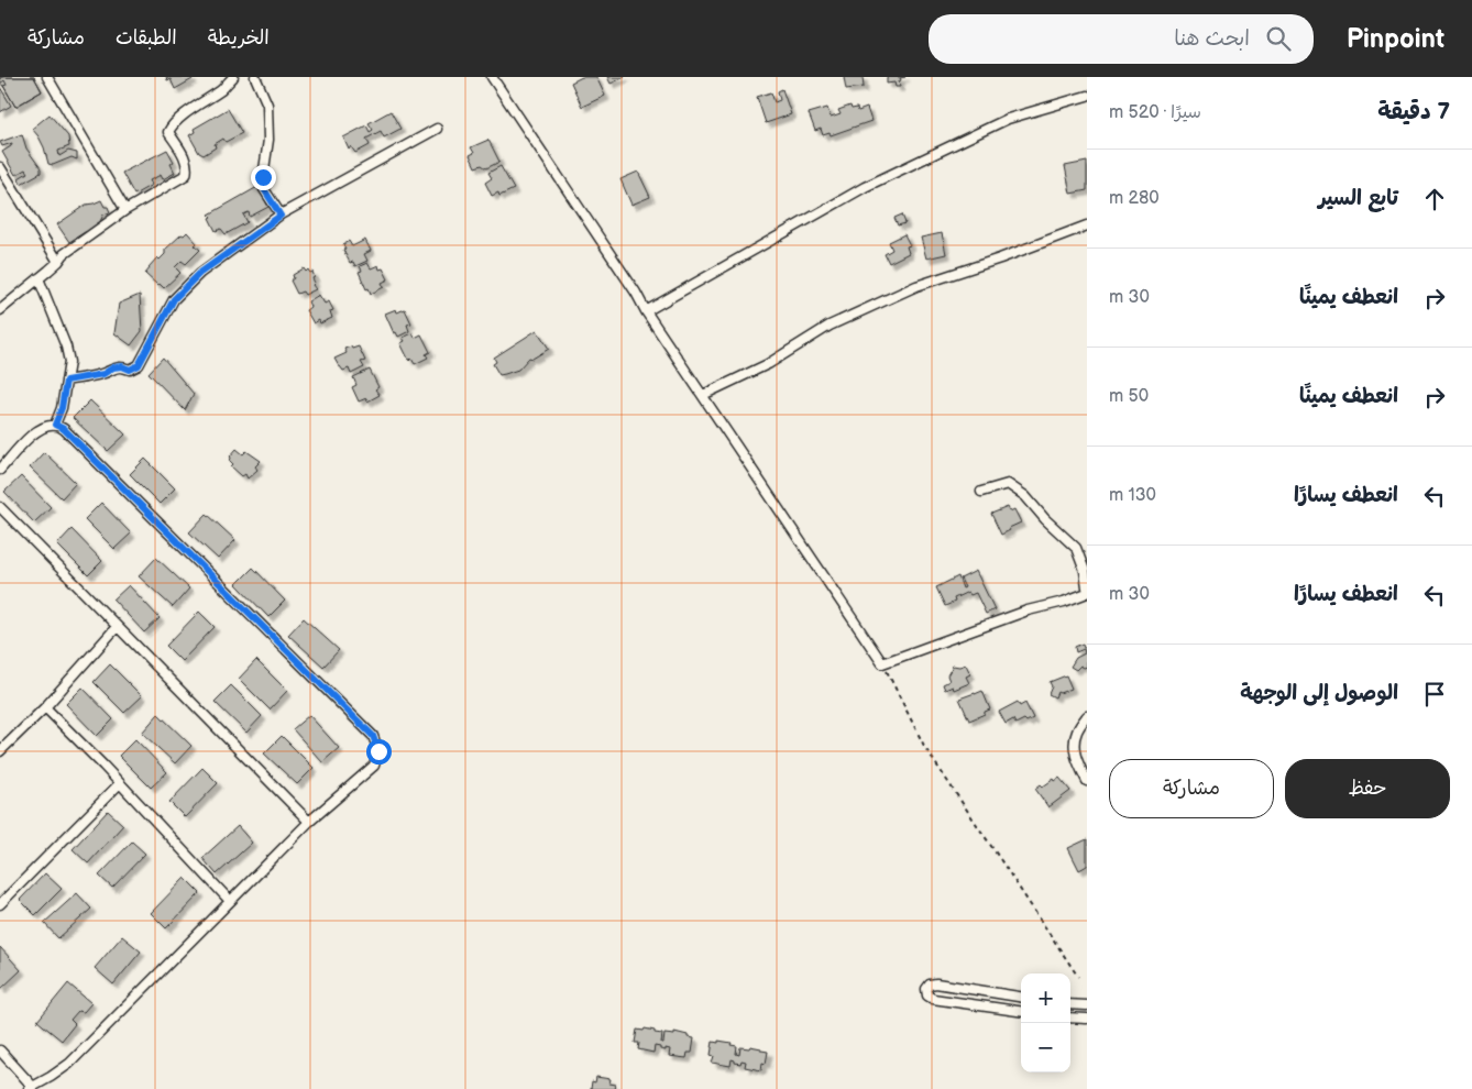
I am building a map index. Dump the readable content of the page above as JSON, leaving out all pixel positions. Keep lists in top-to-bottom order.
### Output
{
  "page": {
    "header": "Pinpoint",
    "search": "ابحث هنا",
    "nav": ["الخريطة", "الطبقات", "مشاركة"],
    "heading": ["7 دقيقة", "سيرًا · 520 m"],
    "list": [
      ["تابع السير", "280 m"],
      ["انعطف يمينًا", "30 m"],
      ["انعطف يمينًا", "50 m"],
      ["انعطف يسارًا", "130 m"],
      ["انعطف يسارًا", "30 m"],
      "الوصول إلى الوجهة"
    ],
    "buttons": ["حفظ", "مشاركة"],
    "map_buttons": ["+", "−"]
  }
}
